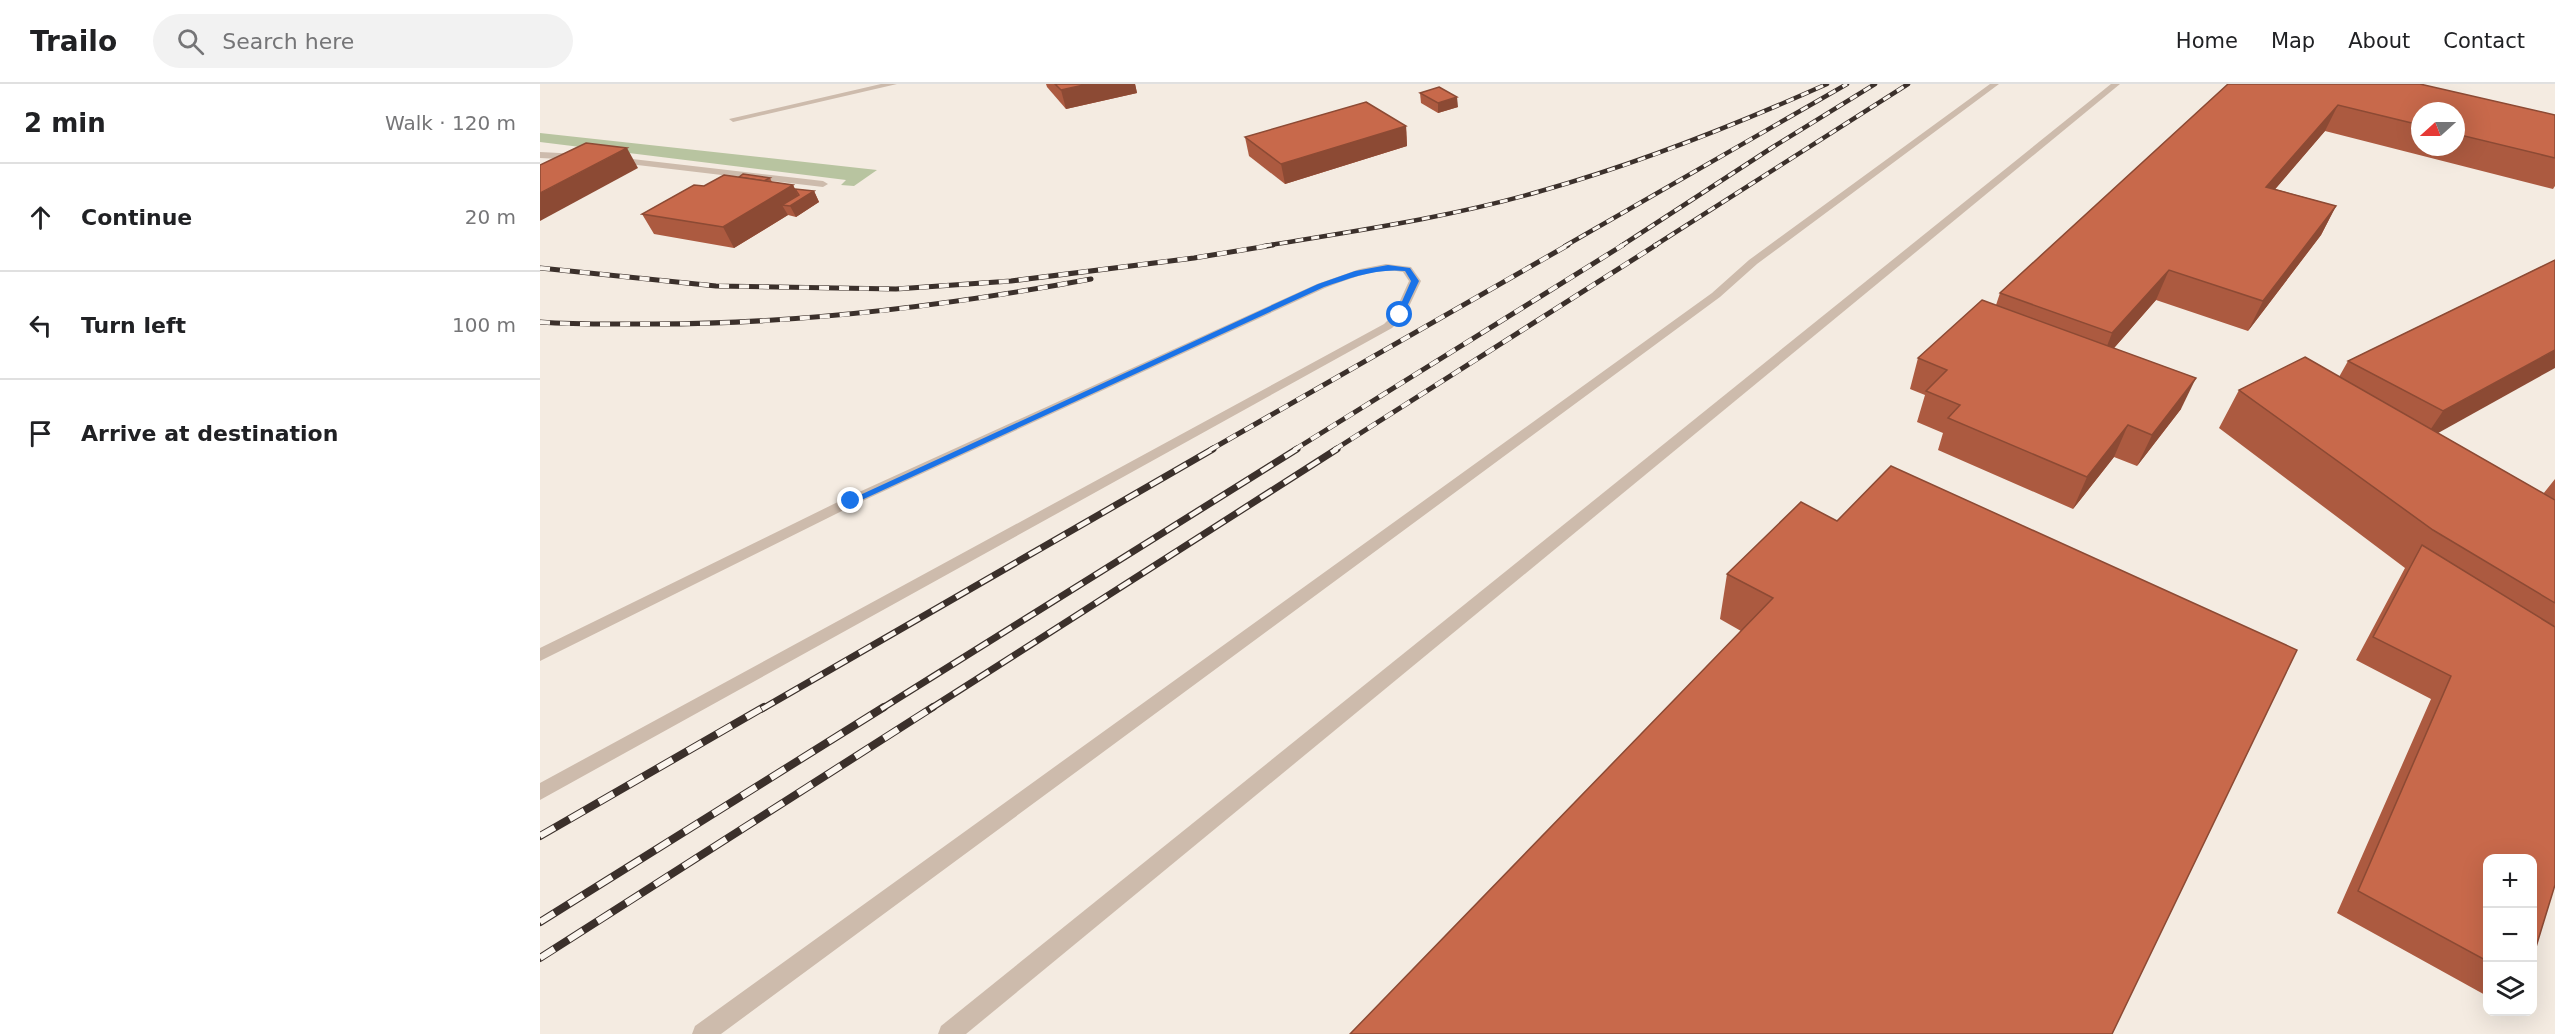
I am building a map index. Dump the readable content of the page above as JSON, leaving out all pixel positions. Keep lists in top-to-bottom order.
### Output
{
  "north": "left",
  "page": {
    "header": "Trailo",
    "search": "Search here",
    "nav": [
      "Home",
      "Map",
      "About",
      "Contact"
    ],
    "heading": ["2 min", "Walk · 120 m"],
    "list": [
      ["Continue", "20 m"],
      ["Turn left", "100 m"],
      "Arrive at destination"
    ],
    "map_buttons": ["+", "−"]
  }
}
